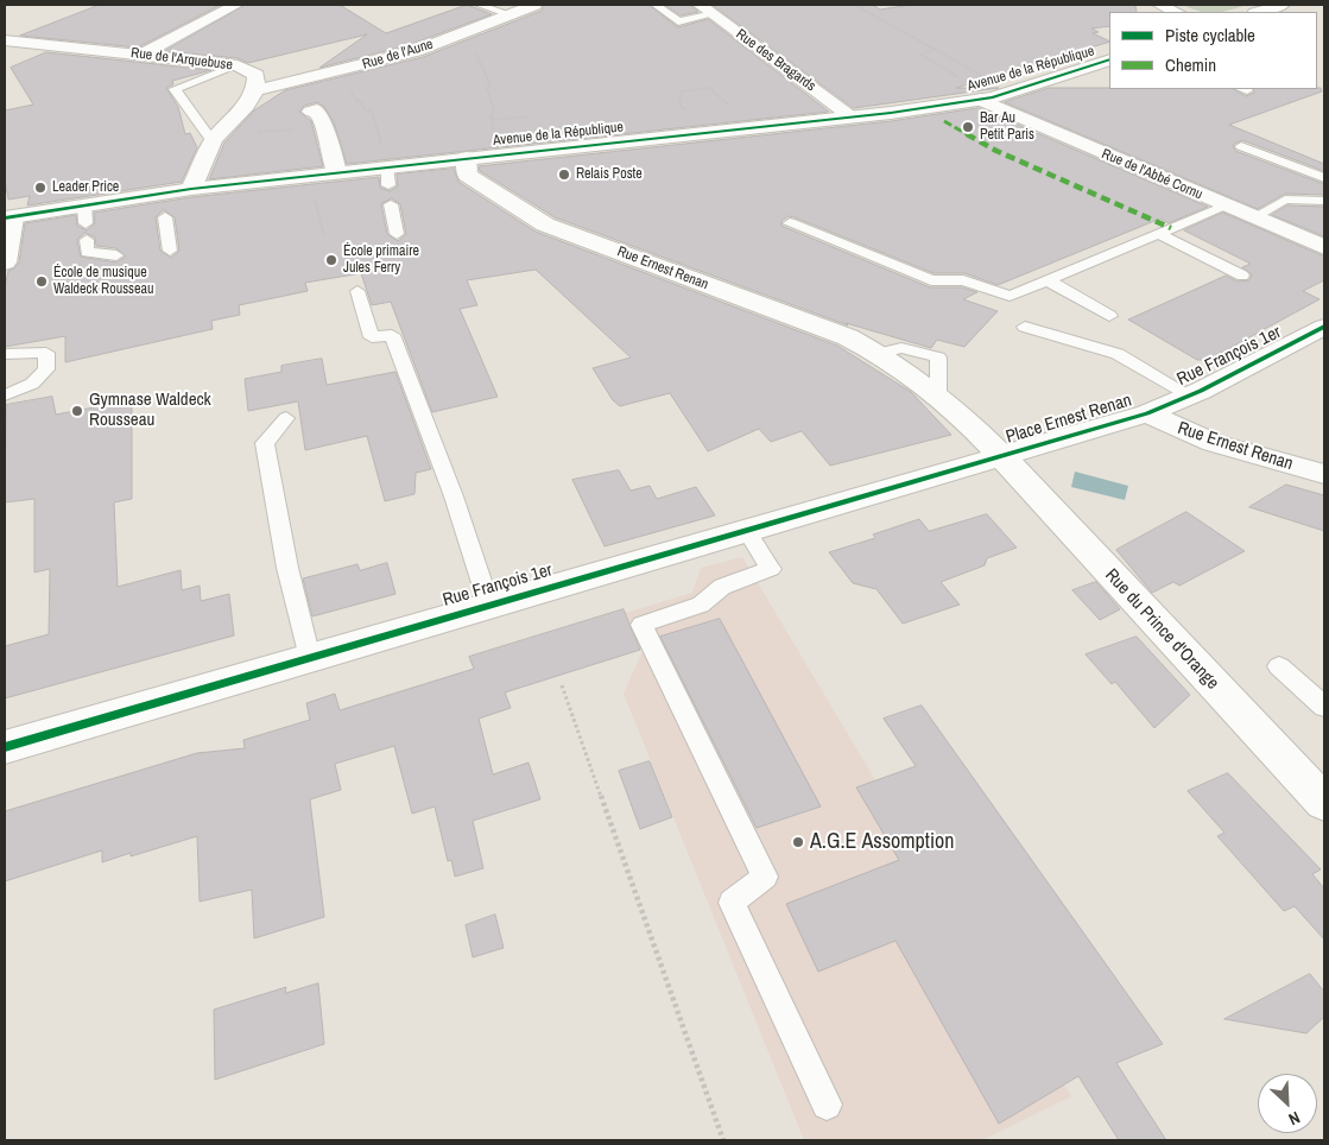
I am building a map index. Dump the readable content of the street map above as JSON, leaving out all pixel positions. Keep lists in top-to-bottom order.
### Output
{
  "streets": {
    "street": [
      "Rue de l'Aune",
      "Rue de l'Arquebuse",
      "Rue des Bragards",
      "Avenue de la République",
      "Rue de l'Abbé Cornu",
      "Rue Ernest Renan",
      "Rue François 1er",
      "Place Ernest Renan",
      "Rue du Prince d'Orange"
    ]
  },
  "crossings": [
    ["Rue de l'Aune", "Rue de l'Arquebuse"],
    ["Rue des Bragards", "Avenue de la République"],
    ["Avenue de la République", "Rue de l'Abbé Cornu"],
    ["Avenue de la République", "Rue Ernest Renan"],
    ["Rue Ernest Renan", "Rue François 1er"],
    ["Rue Ernest Renan", "Place Ernest Renan"],
    ["Rue François 1er", "Place Ernest Renan"],
    ["Rue François 1er", "Rue du Prince d'Orange"],
    ["Place Ernest Renan", "Rue du Prince d'Orange"]
  ],
  "places": [
    "Bar Au Petit Paris",
    "Relais Poste",
    "Leader Price",
    "École primaire Jules Ferry",
    "École de musique Waldeck Rousseau",
    "Gymnase Waldeck Rousseau",
    "A.G.E Assomption"
  ],
  "legend": ["Piste cyclable", "Chemin"],
  "north": "bottom right"
}
